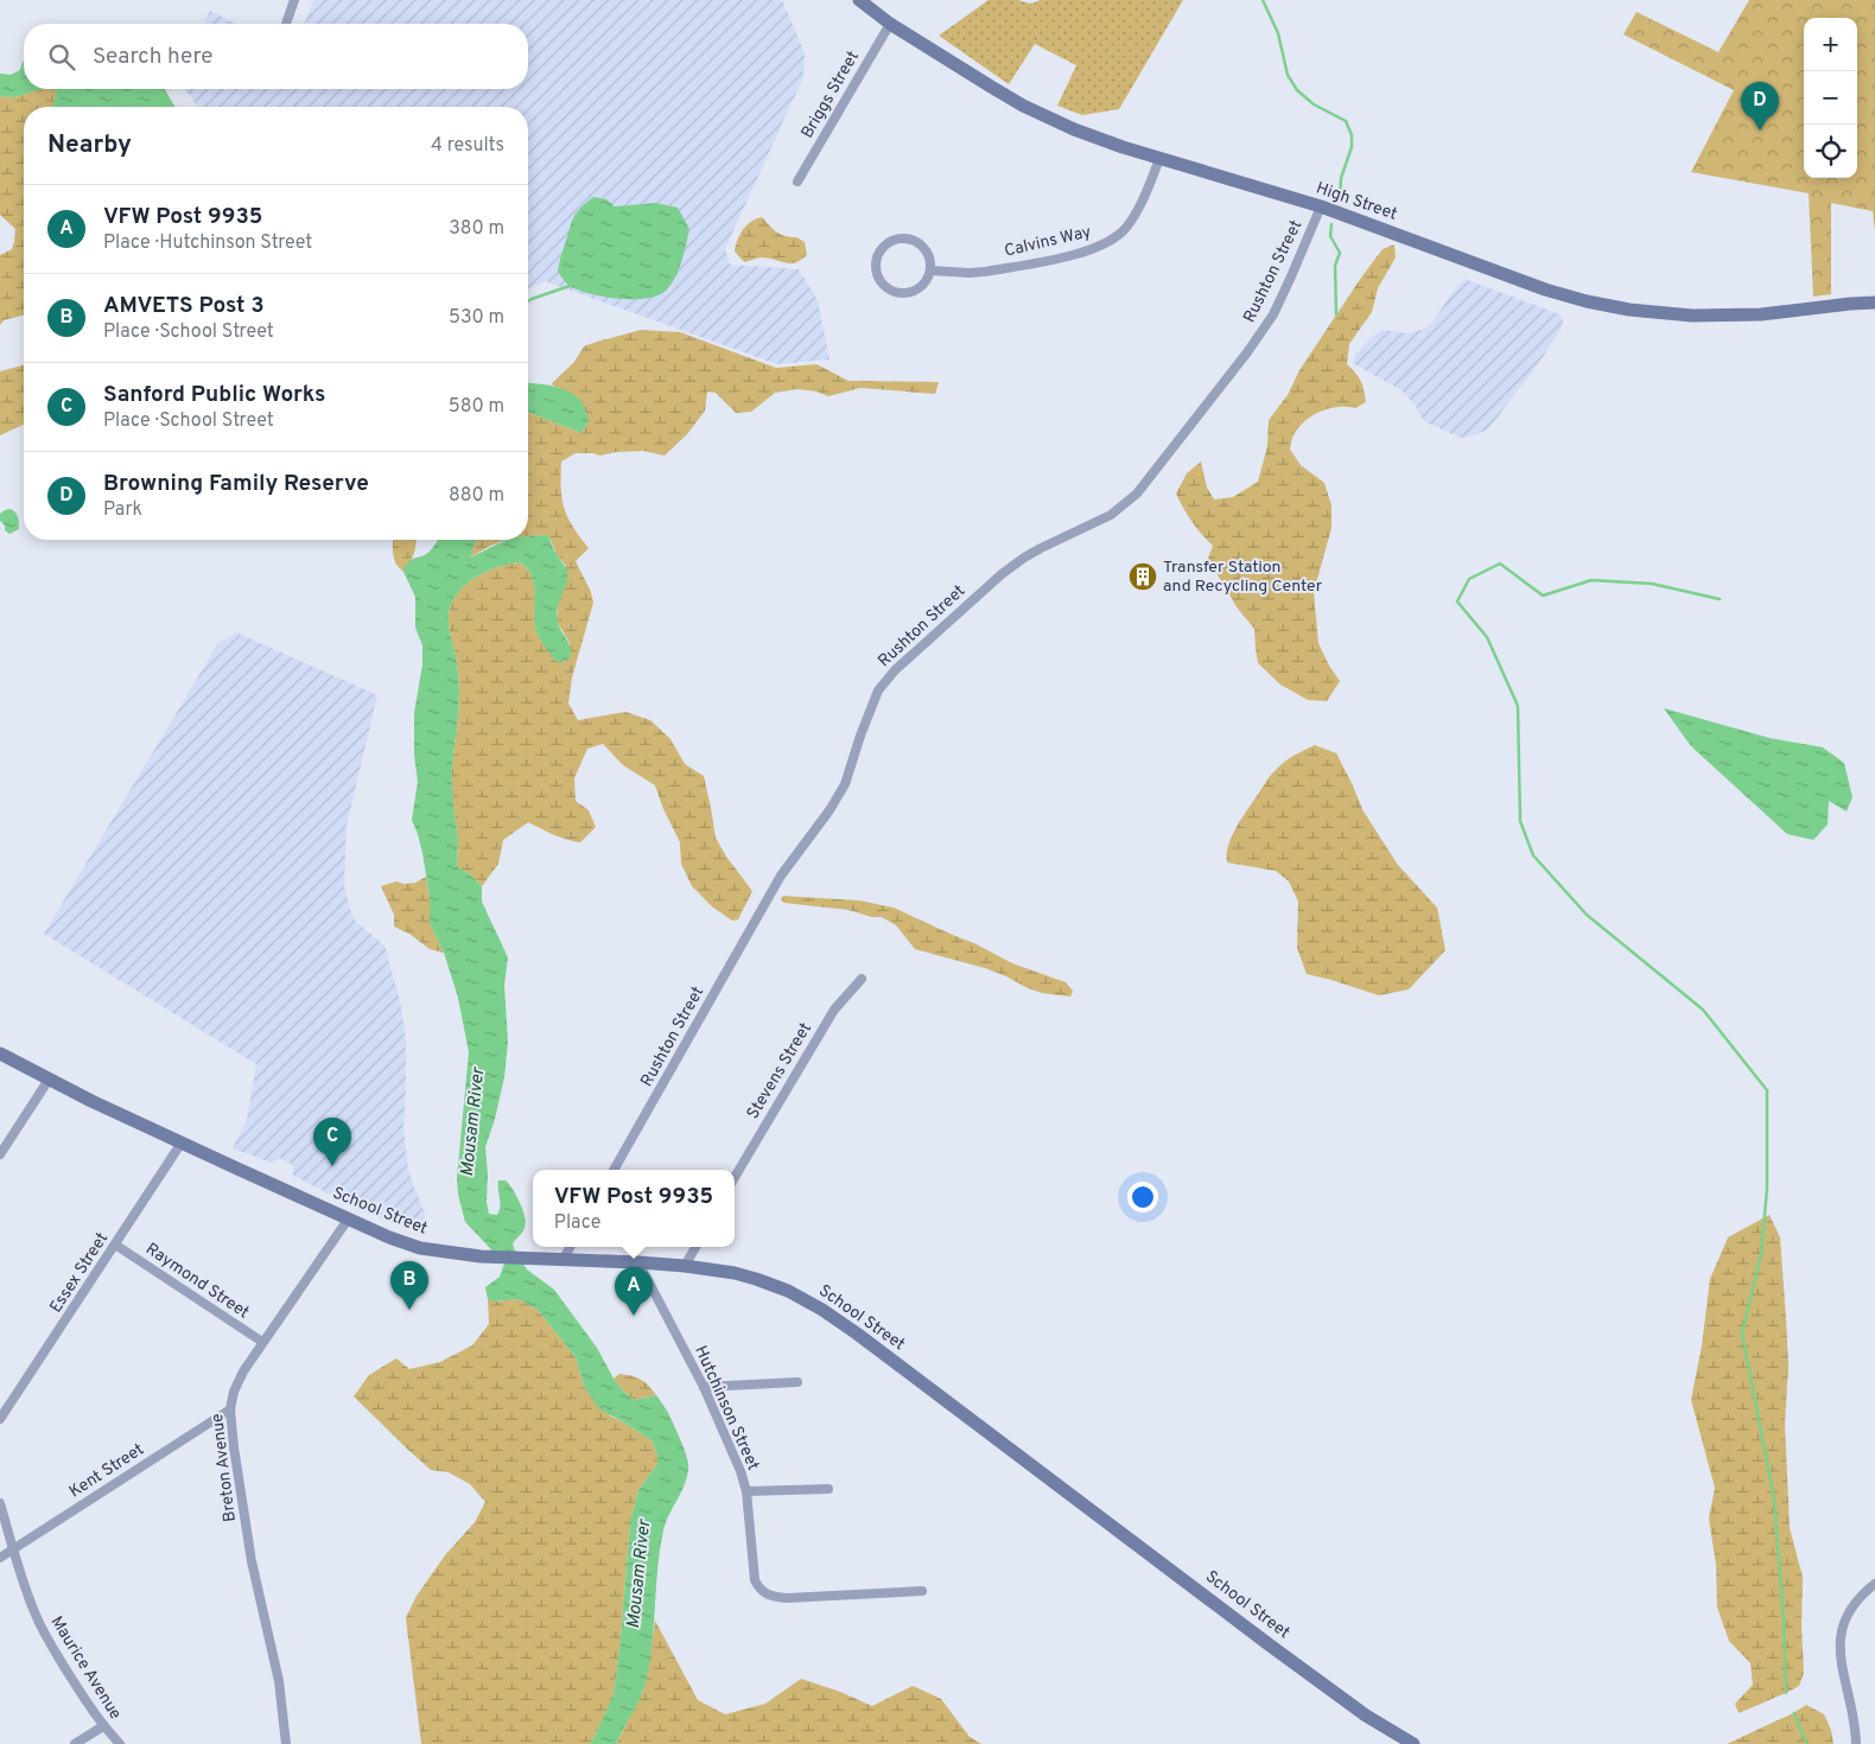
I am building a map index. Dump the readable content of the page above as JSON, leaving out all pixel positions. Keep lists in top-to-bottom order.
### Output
{
  "streets": {
    "street": [
      "Briggs Street",
      "High Street",
      "Calvins Way",
      "Rushton Street",
      "Stevens Street",
      "School Street",
      "Essex Street",
      "Raymond Street",
      "Hutchinson Street",
      "Breton Avenue",
      "Kent Street",
      "Maurice Avenue"
    ]
  },
  "crossings": [
    ["Briggs Street", "High Street"],
    ["High Street", "Calvins Way"],
    ["High Street", "Rushton Street"],
    ["School Street", "Essex Street"],
    ["School Street", "Hutchinson Street"],
    ["School Street", "Breton Avenue"],
    ["Essex Street", "Raymond Street"],
    ["Raymond Street", "Breton Avenue"],
    ["Breton Avenue", "Kent Street"],
    ["Kent Street", "Maurice Avenue"]
  ],
  "water": ["Mousam River"],
  "places": {
    "building": ["Transfer Station and Recycling Center"]
  },
  "page": {
    "map_buttons": ["+", "−"],
    "search": "Search here",
    "pins": [
      "D",
      "C",
      "B",
      "A"
    ],
    "heading": ["Nearby", "4 results"],
    "list": [
      {
        "mark": "A",
        "name": "VFW Post 9935",
        "note": "Place · Hutchinson Street",
        "value": "380 m"
      },
      {
        "mark": "B",
        "name": "AMVETS Post 3",
        "note": "Place · School Street",
        "value": "530 m"
      },
      {
        "mark": "C",
        "name": "Sanford Public Works",
        "note": "Place · School Street",
        "value": "580 m"
      },
      {
        "mark": "D",
        "name": "Browning Family Reserve",
        "note": "Park",
        "value": "880 m"
      }
    ],
    "popup": ["VFW Post 9935", "Place"]
  }
}
